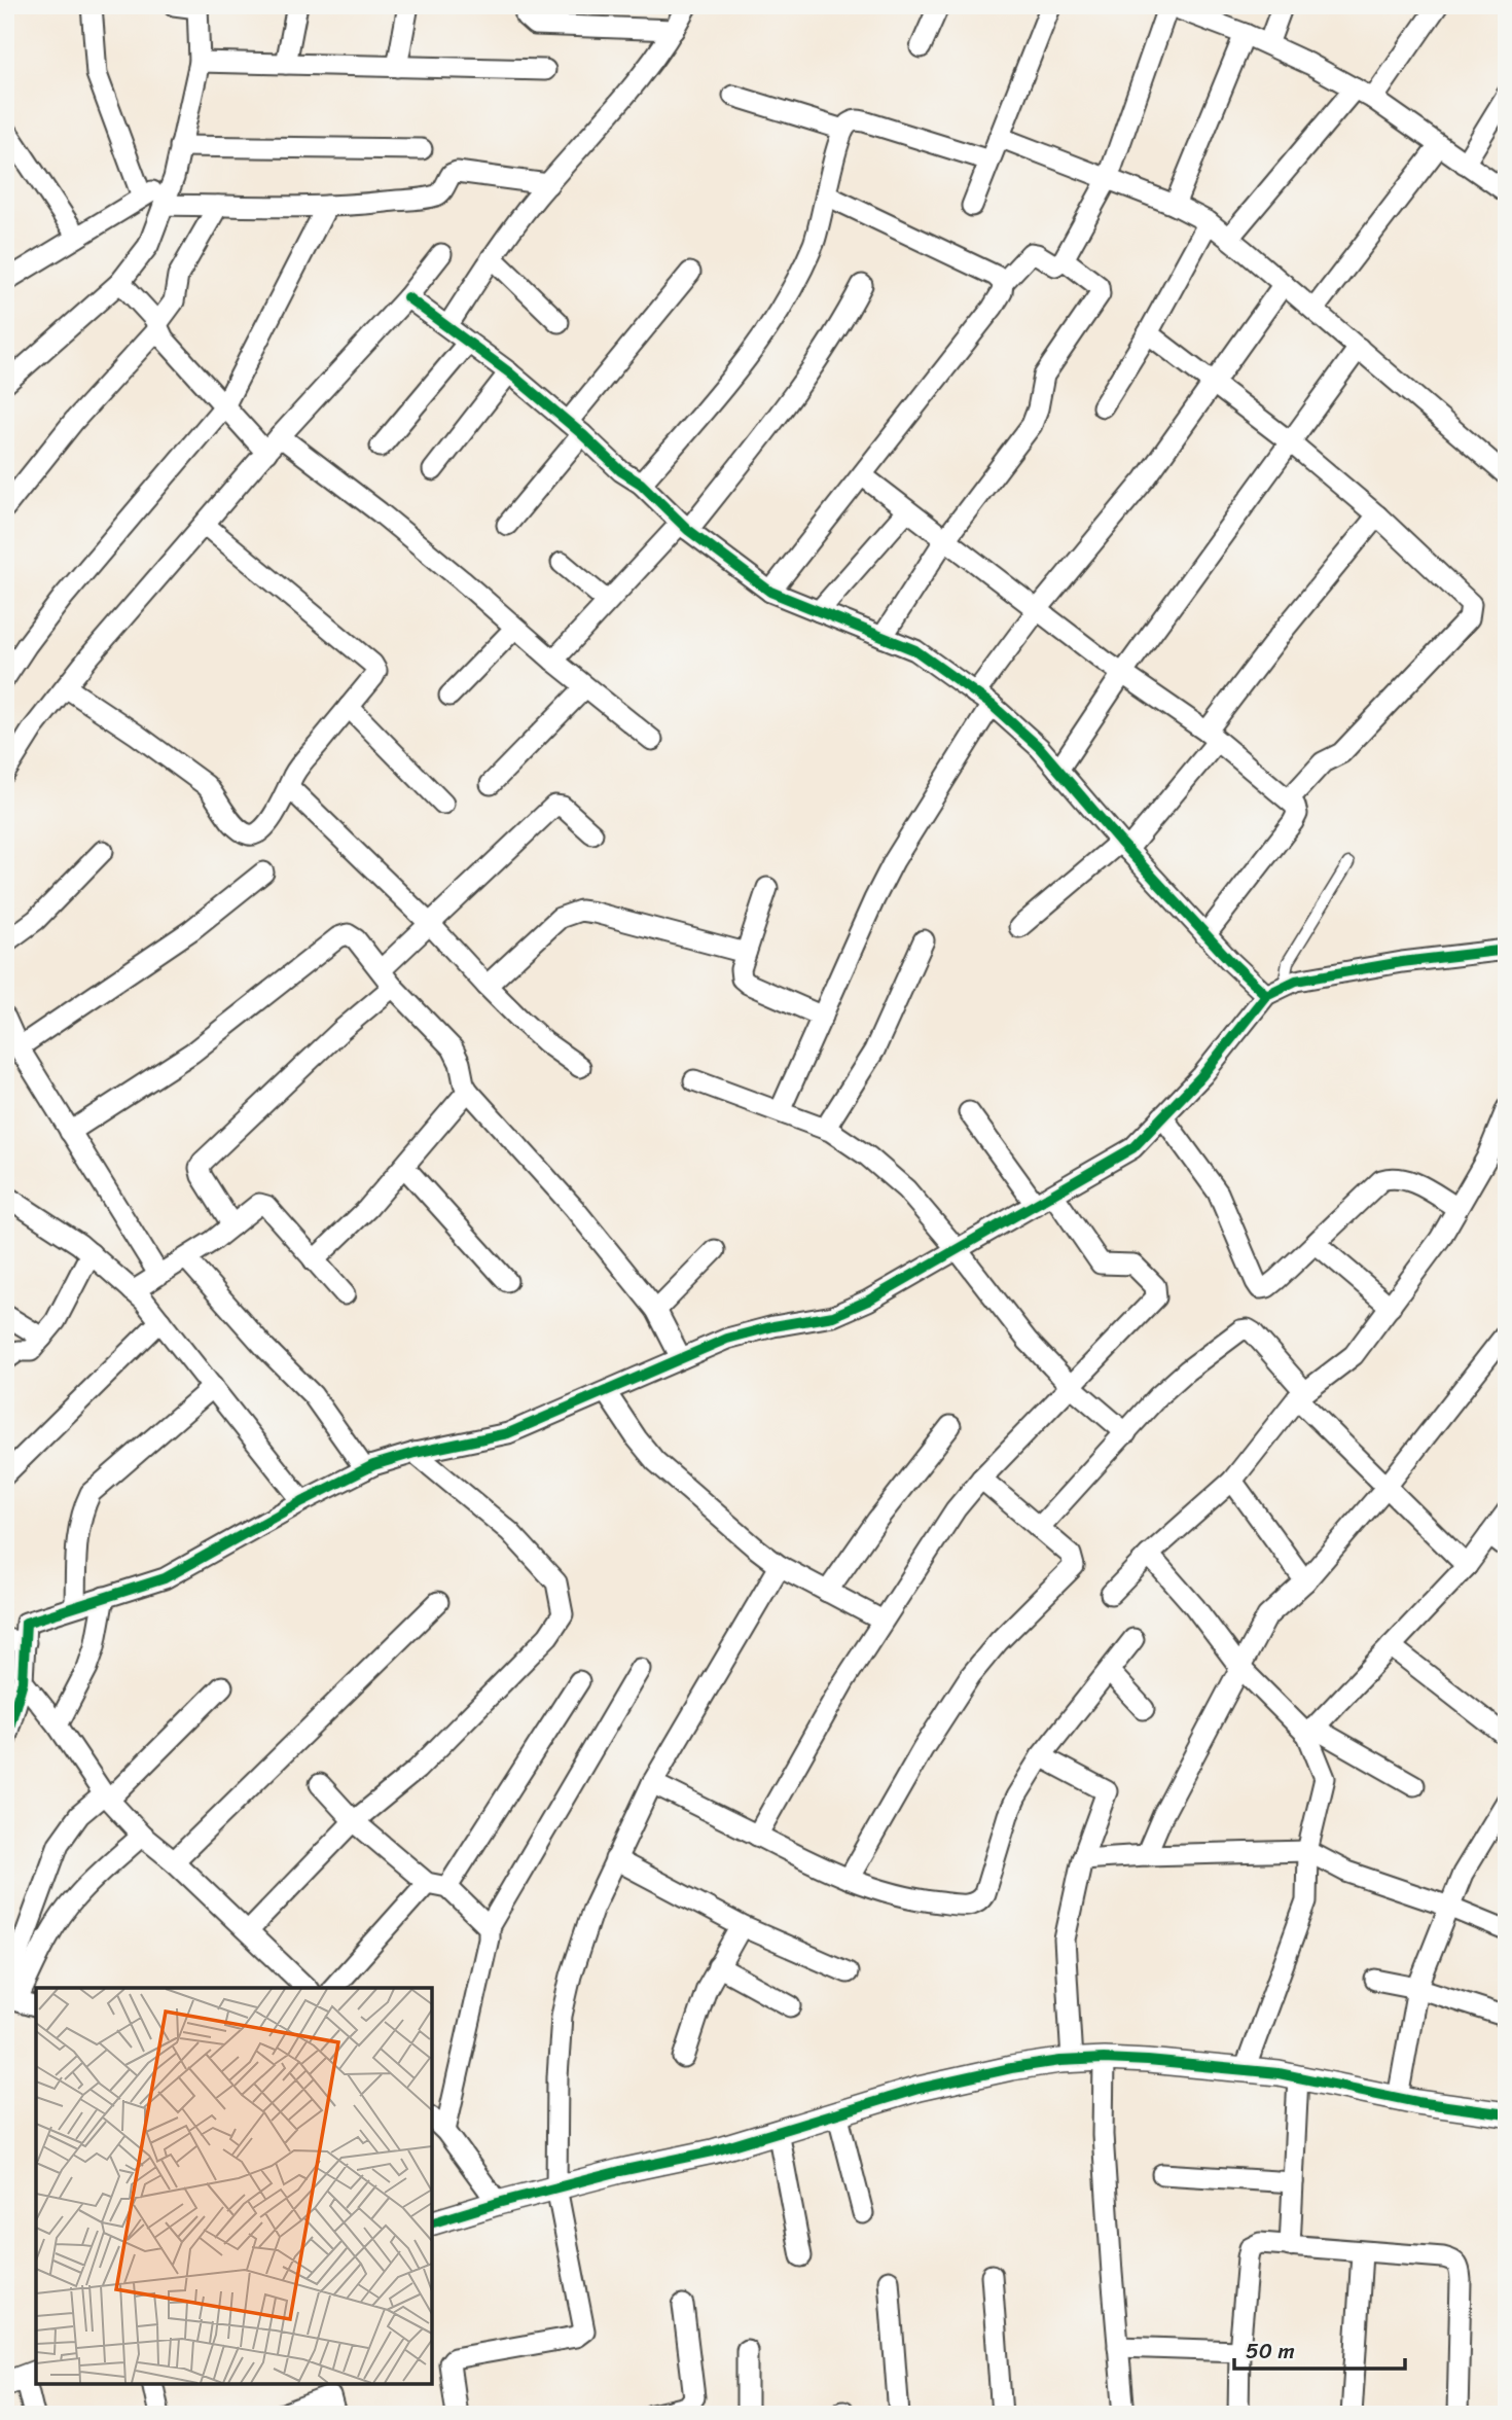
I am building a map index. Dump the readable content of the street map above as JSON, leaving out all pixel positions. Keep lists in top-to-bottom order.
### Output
{
  "scale_bar": "50 m"
}
